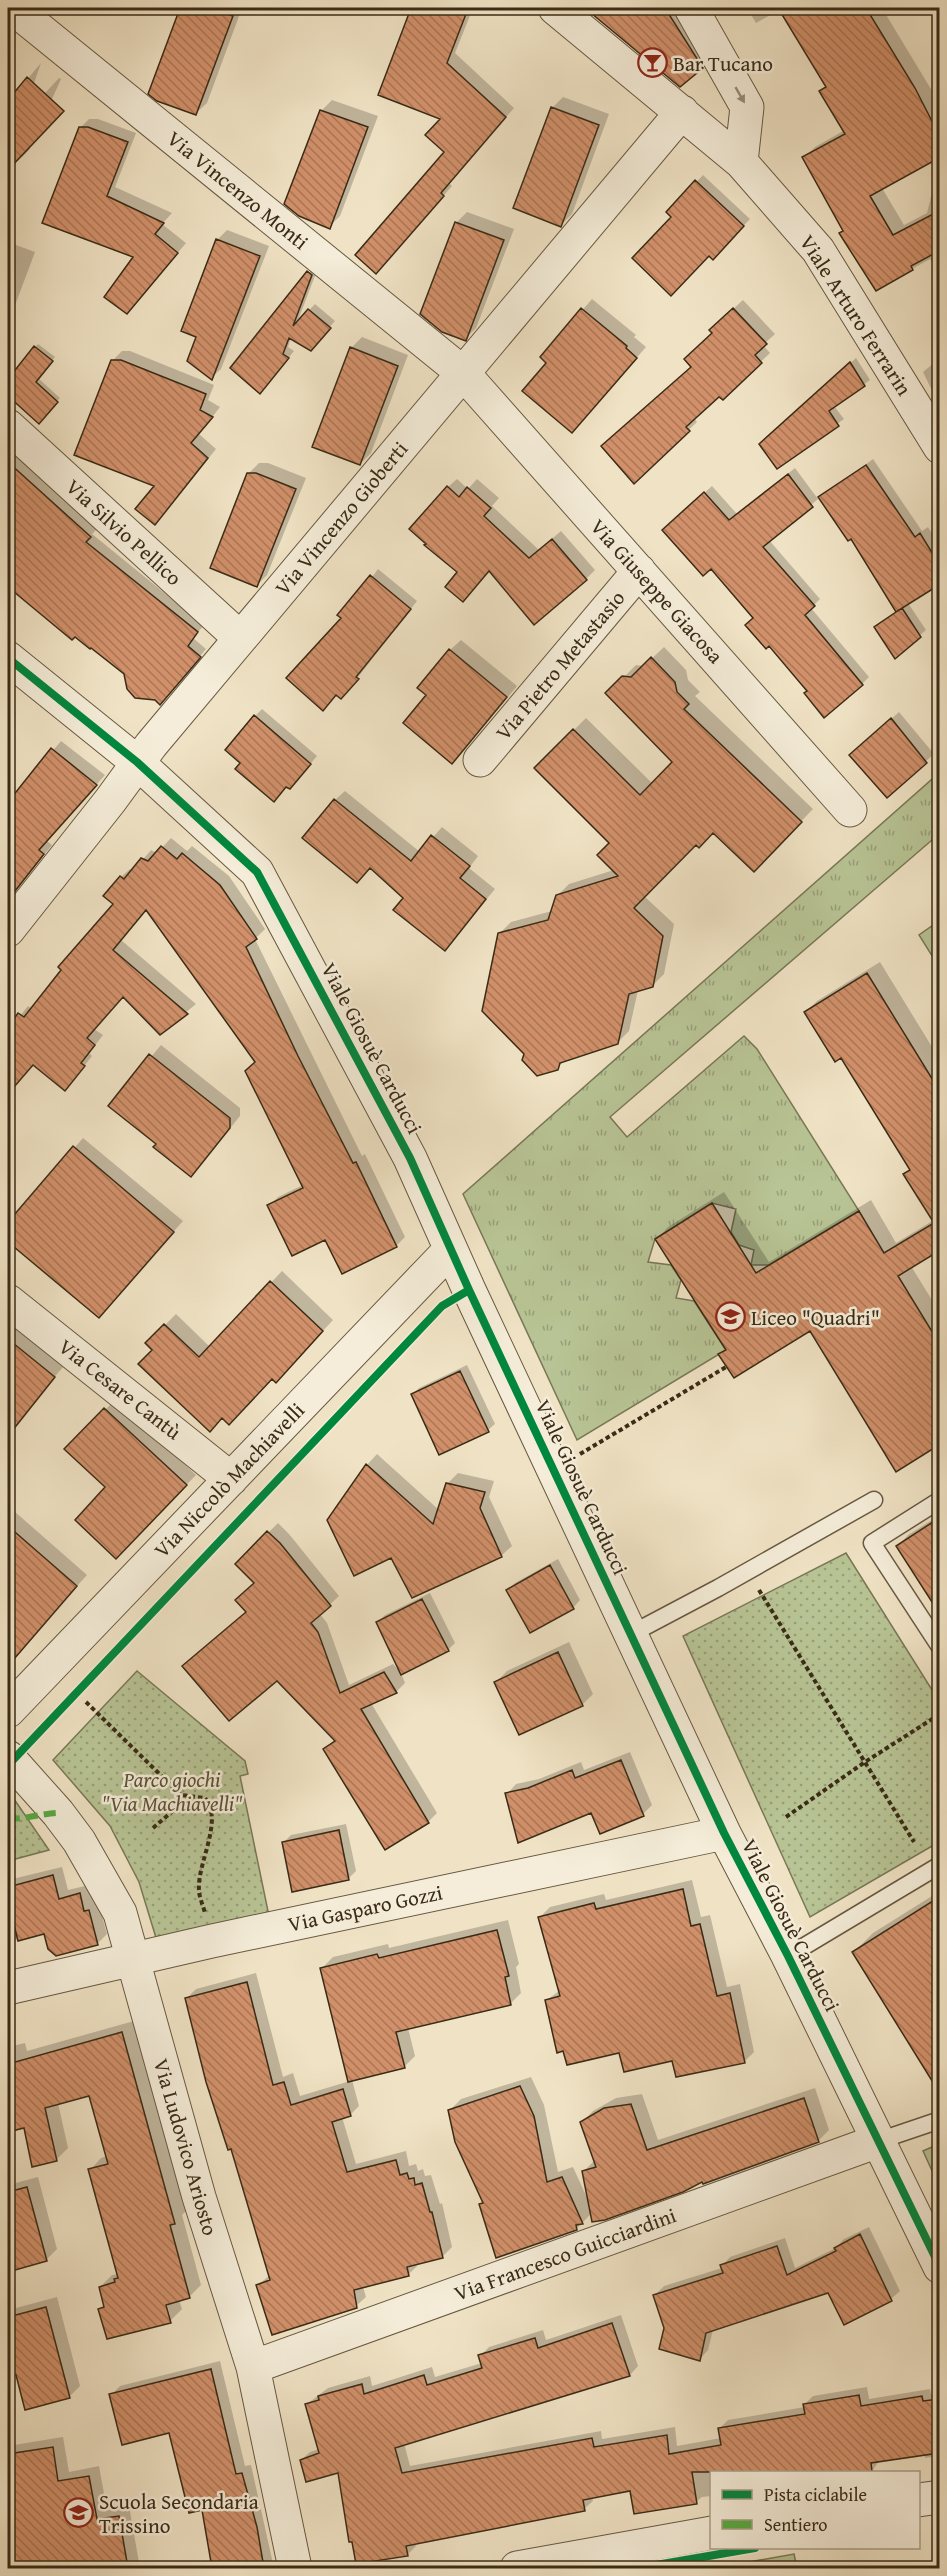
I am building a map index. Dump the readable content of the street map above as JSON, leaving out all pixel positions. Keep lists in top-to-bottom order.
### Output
{
  "streets": {
    "street": [
      "Via Vincenzo Monti",
      "Viale Arturo Ferrarin",
      "Via Vincenzo Gioberti",
      "Via Silvio Pellico",
      "Via Giuseppe Giacosa",
      "Via Pietro Metastasio",
      "Viale Giosuè Carducci",
      "Via Cesare Cantù",
      "Via Niccolò Machiavelli",
      "Via Gasparo Gozzi",
      "Via Ludovico Ariosto",
      "Via Francesco Guicciardini"
    ]
  },
  "crossings": [
    ["Via Vincenzo Monti", "Via Vincenzo Gioberti"],
    ["Via Vincenzo Monti", "Via Giuseppe Giacosa"],
    ["Viale Arturo Ferrarin", "Via Vincenzo Gioberti"],
    ["Via Vincenzo Gioberti", "Via Silvio Pellico"],
    ["Via Vincenzo Gioberti", "Via Giuseppe Giacosa"],
    ["Via Vincenzo Gioberti", "Viale Giosuè Carducci"],
    ["Via Giuseppe Giacosa", "Via Pietro Metastasio"],
    ["Viale Giosuè Carducci", "Via Niccolò Machiavelli"],
    ["Viale Giosuè Carducci", "Via Gasparo Gozzi"],
    ["Viale Giosuè Carducci", "Via Francesco Guicciardini"],
    ["Via Cesare Cantù", "Via Niccolò Machiavelli"],
    ["Via Gasparo Gozzi", "Via Ludovico Ariosto"],
    ["Via Ludovico Ariosto", "Via Francesco Guicciardini"]
  ],
  "parks": ["Parco giochi \"Via Machiavelli\""],
  "places": {
    "bar": ["Bar Tucano"],
    "school or university": ["Liceo \"Quadri\"", "Scuola Secondaria Trissino"]
  },
  "legend": ["Pista ciclabile", "Sentiero"]
}
